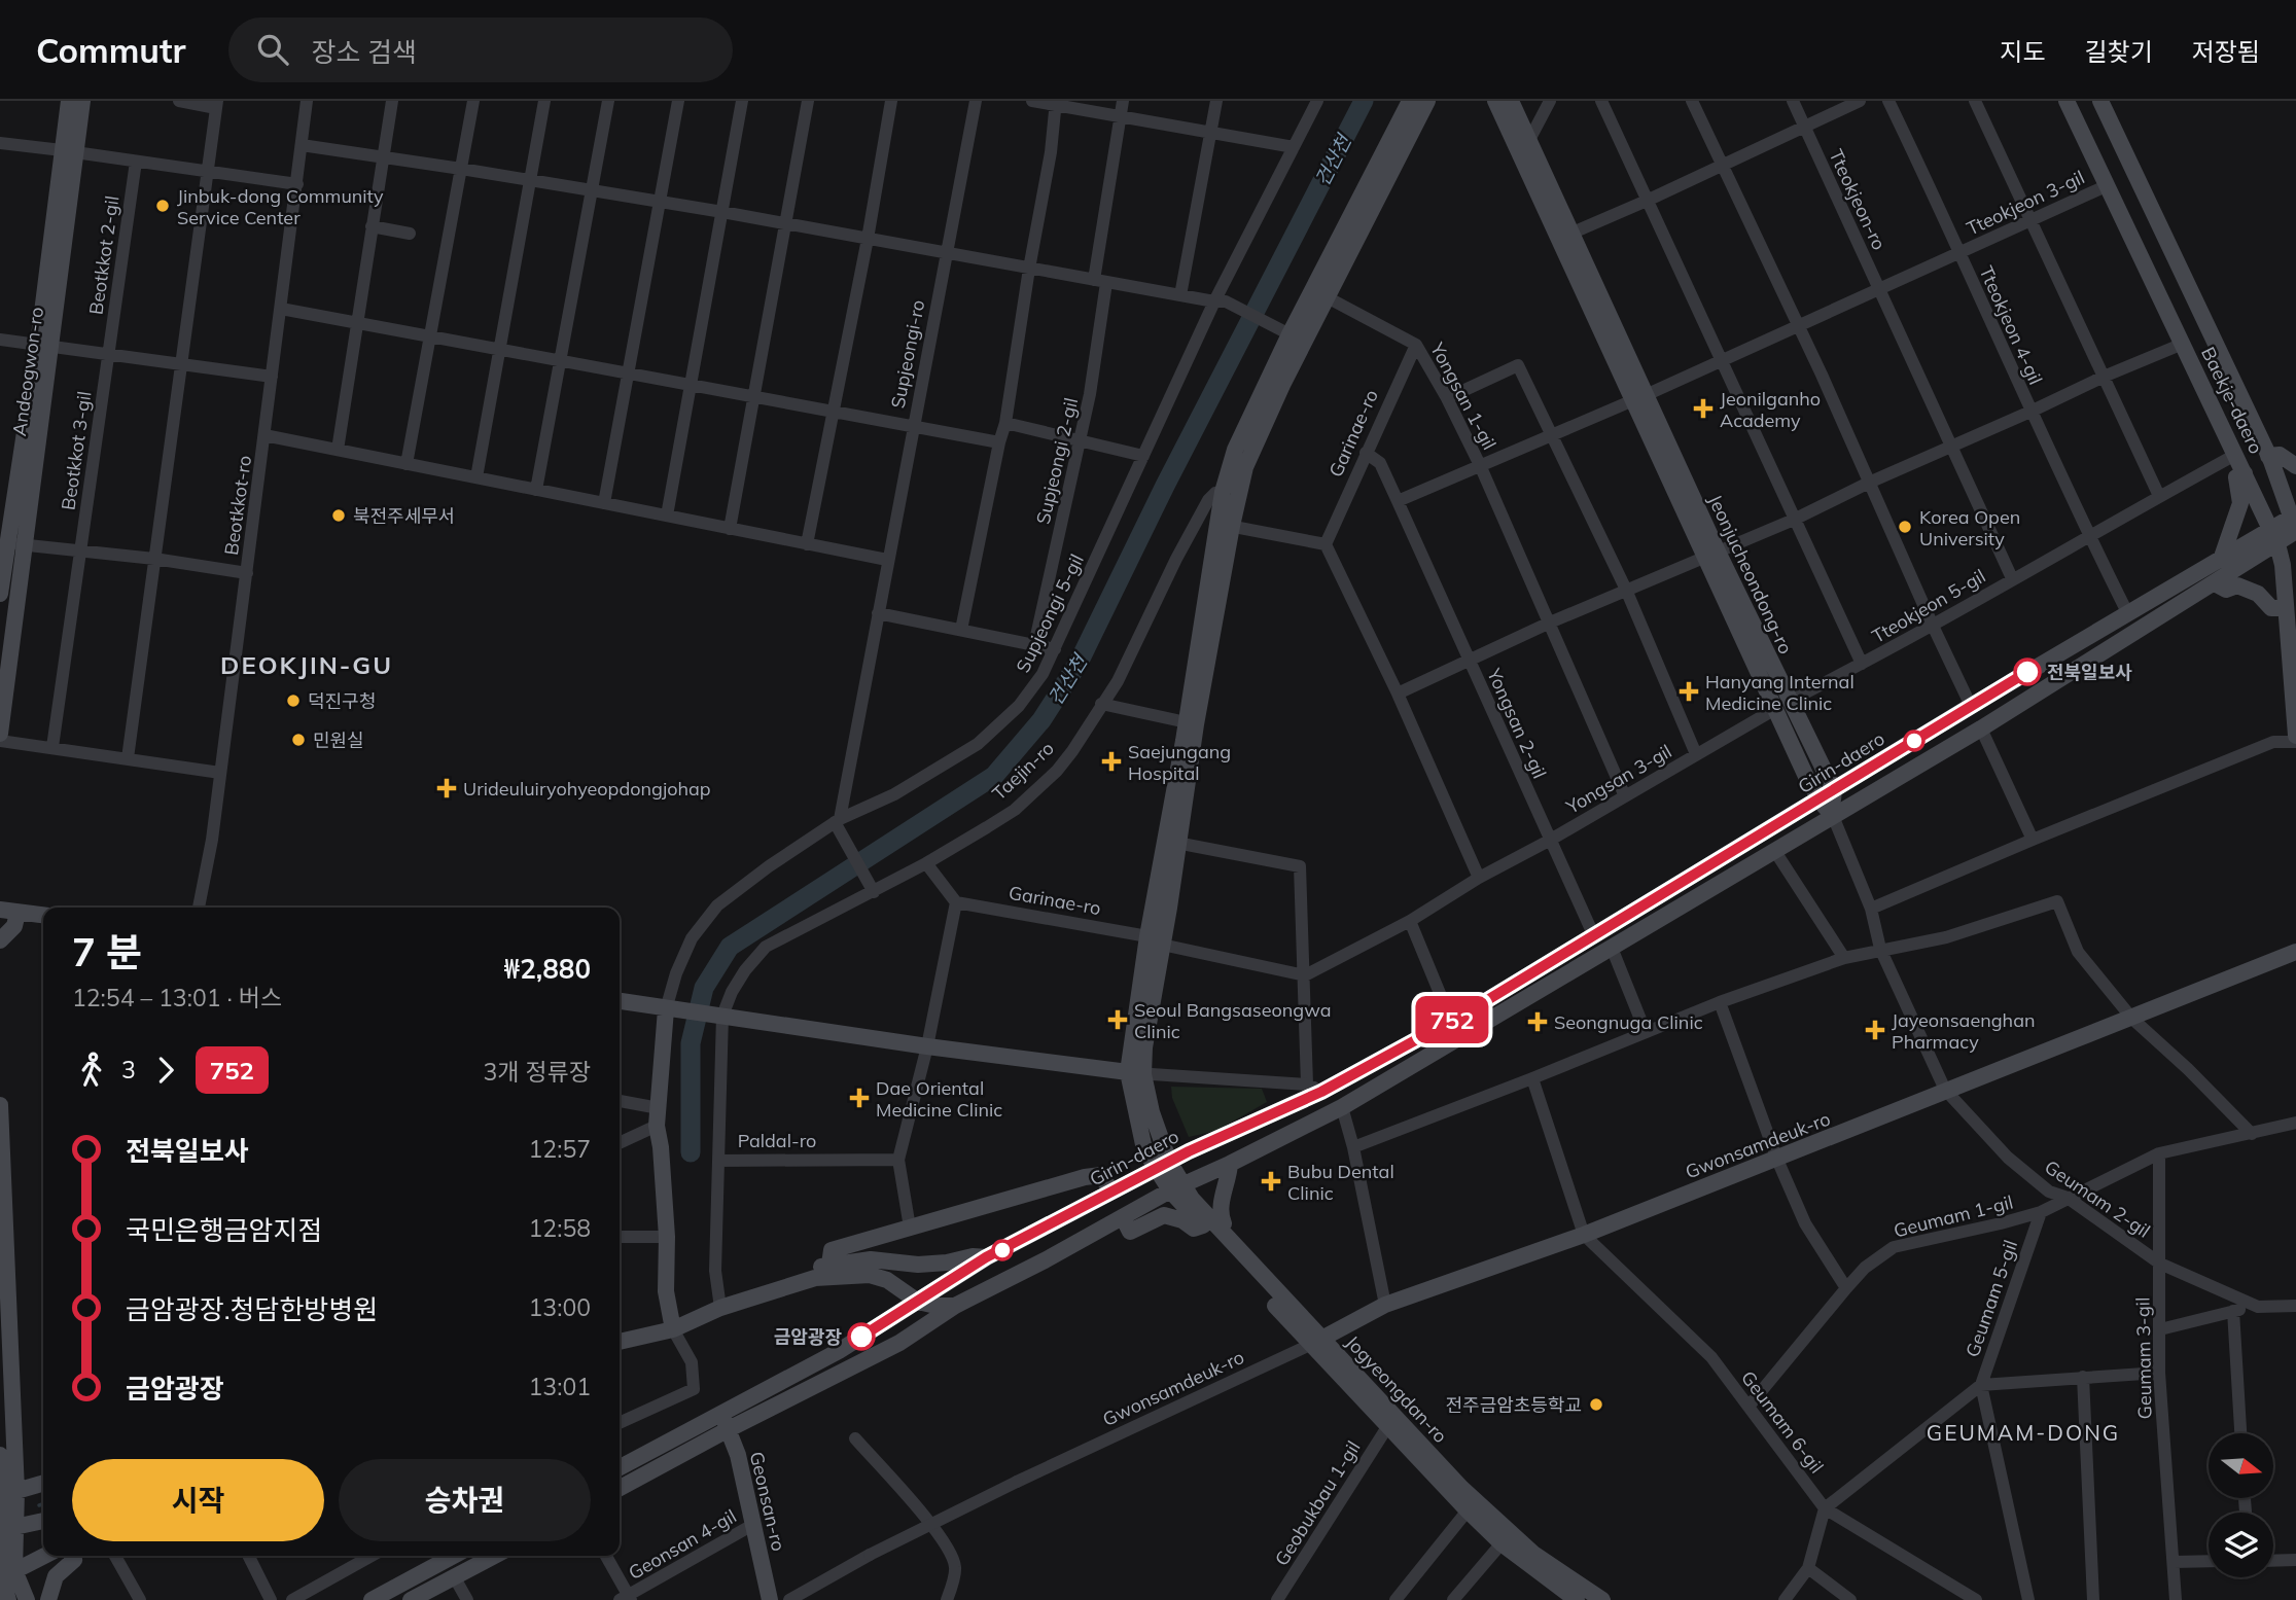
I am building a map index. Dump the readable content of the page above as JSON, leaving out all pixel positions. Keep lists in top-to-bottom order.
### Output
{
  "streets": {
    "street": [
      "Tteokjeon-ro",
      "Tteokjeon 3-gil",
      "Beotkkot 2-gil",
      "Tteokjeon 4-gil",
      "Supjeongi-ro",
      "Andeogwon-ro",
      "Yongsan 1-gil",
      "Baekje-daero",
      "Garinae-ro",
      "Beotkkot 3-gil",
      "Supjeongi 2-gil",
      "Beotkkot-ro",
      "Jeonjucheondong-ro",
      "Tteokjeon 5-gil",
      "Supjeongi 5-gil",
      "Yongsan 2-gil",
      "Girin-daero",
      "Taejin-ro",
      "Yongsan 3-gil",
      "Paldal-ro",
      "Gwonsamdeuk-ro",
      "Geumam 2-gil",
      "Geumam 1-gil",
      "Geumam 5-gil",
      "Geumam 3-gil",
      "Jogyeongdan-ro",
      "Geumam 6-gil",
      "Geonsan-ro",
      "Geobukbau 1-gil",
      "Geonsan 4-gil"
    ]
  },
  "crossings": [
    ["Tteokjeon-ro", "Tteokjeon 3-gil"],
    ["Tteokjeon 3-gil", "Tteokjeon 4-gil"],
    ["Tteokjeon 3-gil", "Yongsan 1-gil"],
    ["Tteokjeon 3-gil", "Baekje-daero"],
    ["Tteokjeon 3-gil", "Jeonjucheondong-ro"],
    ["Beotkkot 2-gil", "Beotkkot 3-gil"],
    ["Tteokjeon 4-gil", "Baekje-daero"],
    ["Tteokjeon 4-gil", "Jeonjucheondong-ro"],
    ["Tteokjeon 4-gil", "Tteokjeon 5-gil"],
    ["Tteokjeon 4-gil", "Yongsan 2-gil"],
    ["Tteokjeon 4-gil", "Girin-daero"],
    ["Supjeongi-ro", "Supjeongi 5-gil"],
    ["Yongsan 1-gil", "Garinae-ro"],
    ["Yongsan 1-gil", "Jeonjucheondong-ro"],
    ["Yongsan 1-gil", "Yongsan 2-gil"],
    ["Baekje-daero", "Tteokjeon 5-gil"],
    ["Baekje-daero", "Girin-daero"],
    ["Jeonjucheondong-ro", "Tteokjeon 5-gil"],
    ["Jeonjucheondong-ro", "Yongsan 2-gil"],
    ["Jeonjucheondong-ro", "Girin-daero"],
    ["Jeonjucheondong-ro", "Yongsan 3-gil"],
    ["Tteokjeon 5-gil", "Yongsan 3-gil"],
    ["Yongsan 2-gil", "Yongsan 3-gil"],
    ["Girin-daero", "Jogyeongdan-ro"],
    ["Girin-daero", "Geonsan-ro"],
    ["Taejin-ro", "Paldal-ro"],
    ["Gwonsamdeuk-ro", "Geumam 2-gil"],
    ["Gwonsamdeuk-ro", "Jogyeongdan-ro"],
    ["Gwonsamdeuk-ro", "Geumam 6-gil"],
    ["Geumam 2-gil", "Geumam 3-gil"],
    ["Geumam 1-gil", "Geumam 5-gil"],
    ["Geumam 1-gil", "Geumam 6-gil"],
    ["Geumam 5-gil", "Geumam 3-gil"],
    ["Geumam 5-gil", "Geumam 6-gil"],
    ["Jogyeongdan-ro", "Geobukbau 1-gil"],
    ["Geonsan-ro", "Geonsan 4-gil"]
  ],
  "districts": ["DEOKJIN-GU", "GEUMAM-DONG"],
  "water": ["건산천"],
  "places": {
    "other": [
      "Jinbuk-dong Community Service Center",
      "북전주세무서",
      "Korea Open University",
      "전북일보사",
      "덕진구청",
      "민원실",
      "금암광장",
      "전주금암초등학교"
    ],
    "health": [
      "Jeonilganho Academy",
      "Hanyang Internal Medicine Clinic",
      "Saejungang Hospital",
      "Urideuluiryohyeopdongjohap",
      "Seoul Bangsaseongwa Clinic",
      "Seongnuga Clinic",
      "Jayeonsaenghan Pharmacy",
      "Dae Oriental Medicine Clinic",
      "Bubu Dental Clinic"
    ]
  },
  "lines": ["bus line 752"],
  "north": "right",
  "page": {
    "header": "Commutr",
    "search": "장소 검색",
    "nav": ["지도", "길찾기", "저장됨"],
    "on_map": "752",
    "heading": ["7 분", "12:54 – 13:01 · 버스", "₩2,880"],
    "legs": ["3", "752", "3개 정류장"],
    "list": [
      {
        "name": "전북일보사",
        "value": "12:57"
      },
      {
        "name": "국민은행금암지점",
        "value": "12:58"
      },
      {
        "name": "금암광장.청담한방병원",
        "value": "13:00"
      },
      {
        "name": "금암광장",
        "value": "13:01"
      }
    ],
    "buttons": ["시작", "승차권"]
  }
}
